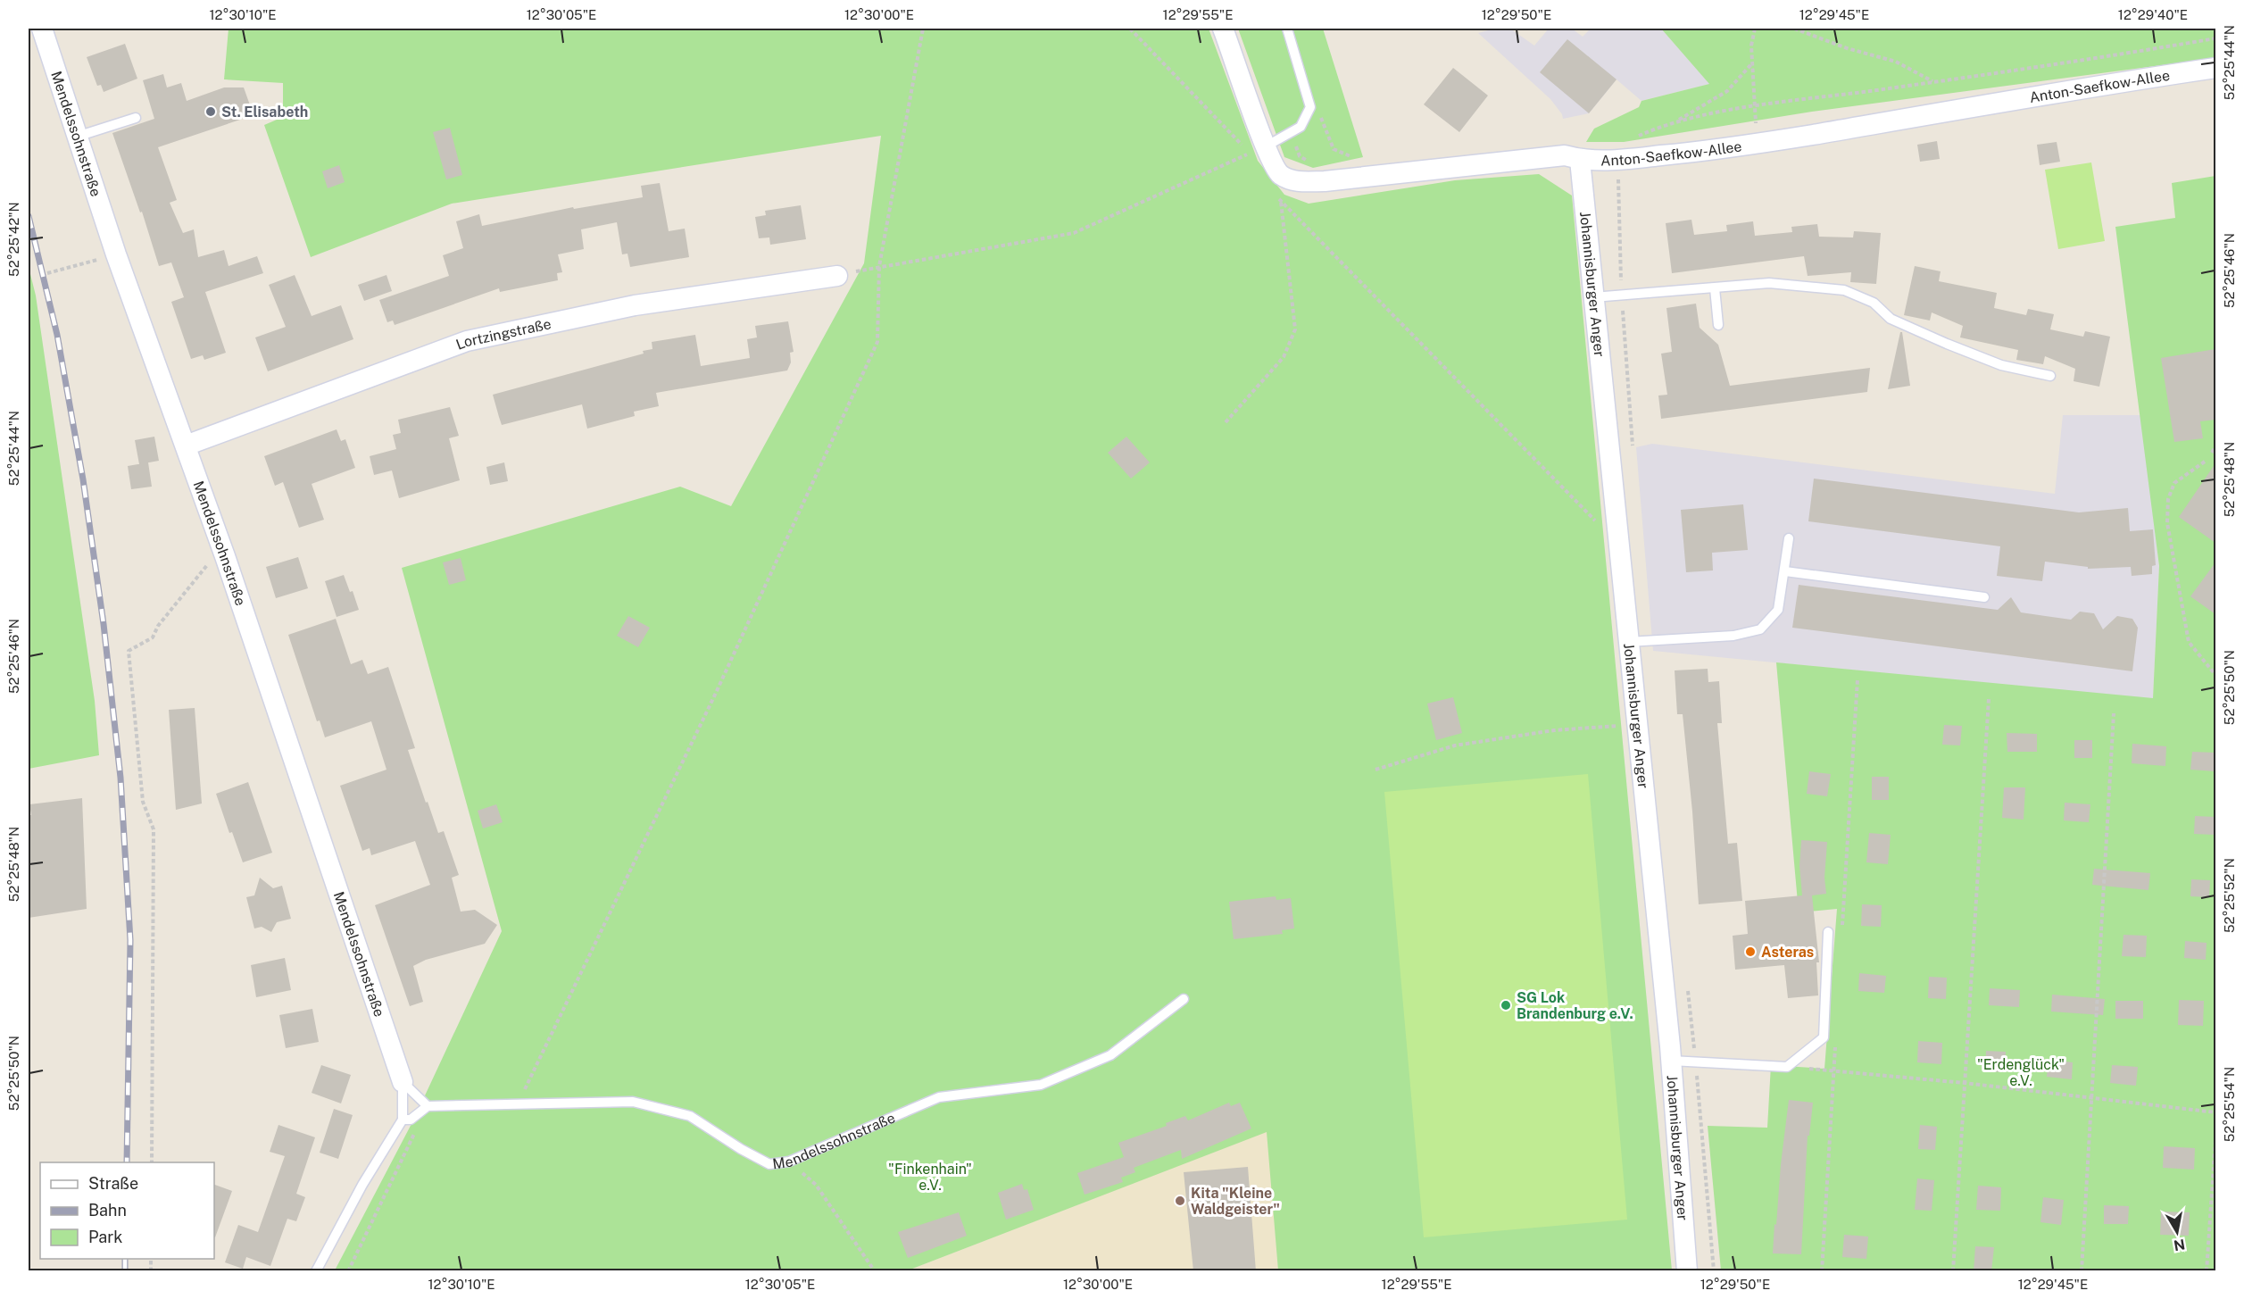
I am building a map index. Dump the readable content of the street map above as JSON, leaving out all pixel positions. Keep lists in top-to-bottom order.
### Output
{
  "streets": {
    "street": [
      "Anton-Saefkow-Allee",
      "Mendelssohnstraße",
      "Johannisburger Anger",
      "Lortzingstraße"
    ]
  },
  "crossings": [
    ["Anton-Saefkow-Allee", "Johannisburger Anger"],
    ["Mendelssohnstraße", "Lortzingstraße"]
  ],
  "parks": ["\"Erdenglück\" e.V.", "\"Finkenhain\" e.V."],
  "places": [
    "St. Elisabeth",
    "Asteras",
    "SG Lok Brandenburg e.V.",
    "Kita \"Kleine Waldgeister\""
  ],
  "legend": ["Straße", "Bahn", "Park"],
  "north": "bottom",
  "coordinates": [
    "12°30'10\"E",
    "12°30'05\"E",
    "12°30'00\"E",
    "12°29'55\"E",
    "12°29'50\"E",
    "12°29'45\"E",
    "12°29'40\"E",
    "52°25'44\"N",
    "52°25'42\"N",
    "52°25'46\"N",
    "52°25'48\"N",
    "52°25'50\"N",
    "52°25'52\"N",
    "52°25'54\"N"
  ]
}
